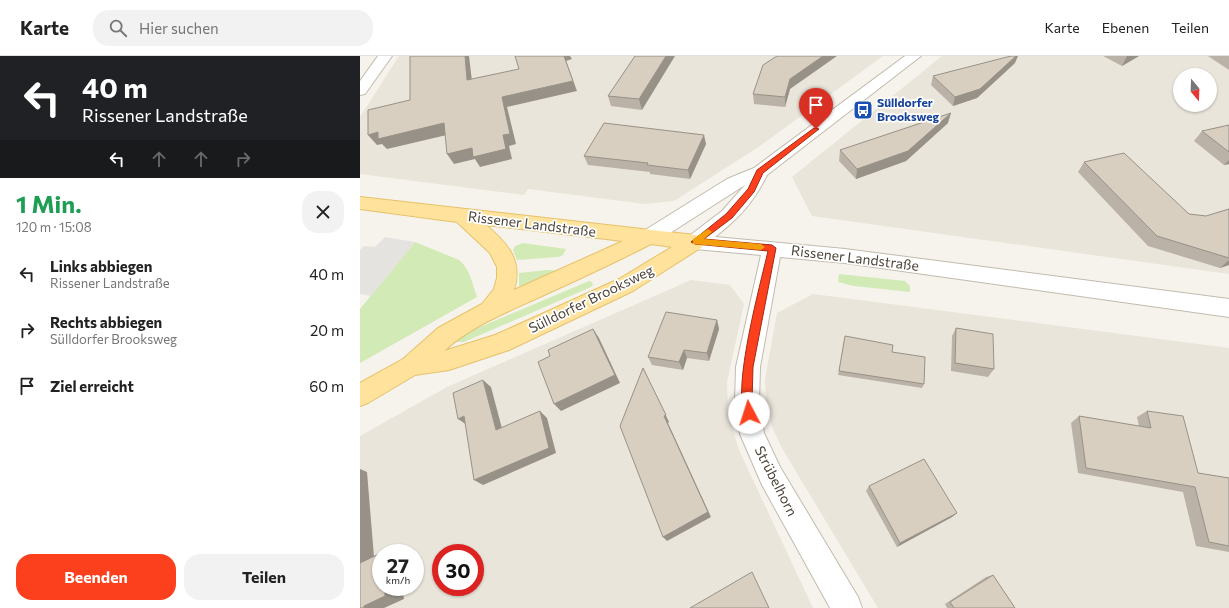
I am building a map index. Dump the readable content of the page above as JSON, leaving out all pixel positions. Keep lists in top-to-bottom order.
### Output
{
  "streets": {
    "main road": ["Rissener Landstraße", "Sülldorfer Brooksweg"],
    "street": ["Strübelhorn"]
  },
  "crossings": [
    ["Rissener Landstraße", "Sülldorfer Brooksweg"],
    ["Rissener Landstraße", "Strübelhorn"]
  ],
  "places": {
    "bus stop": ["Sülldorfer Brooksweg"]
  },
  "north": "bottom",
  "page": {
    "header": "Karte",
    "search": "Hier suchen",
    "nav": ["Karte", "Ebenen", "Teilen"],
    "turn": ["40 m", "Rissener Landstraße"],
    "heading": ["1 Min.", "120 m · 15:08"],
    "list": [
      {
        "name": "Links abbiegen",
        "note": "Rissener Landstraße",
        "value": "40 m"
      },
      {
        "name": "Rechts abbiegen",
        "note": "Sülldorfer Brooksweg",
        "value": "20 m"
      },
      {
        "name": "Ziel erreicht",
        "value": "60 m"
      }
    ],
    "speed": "27 km/h",
    "limit": "30",
    "buttons": ["Beenden", "Teilen"]
  }
}
